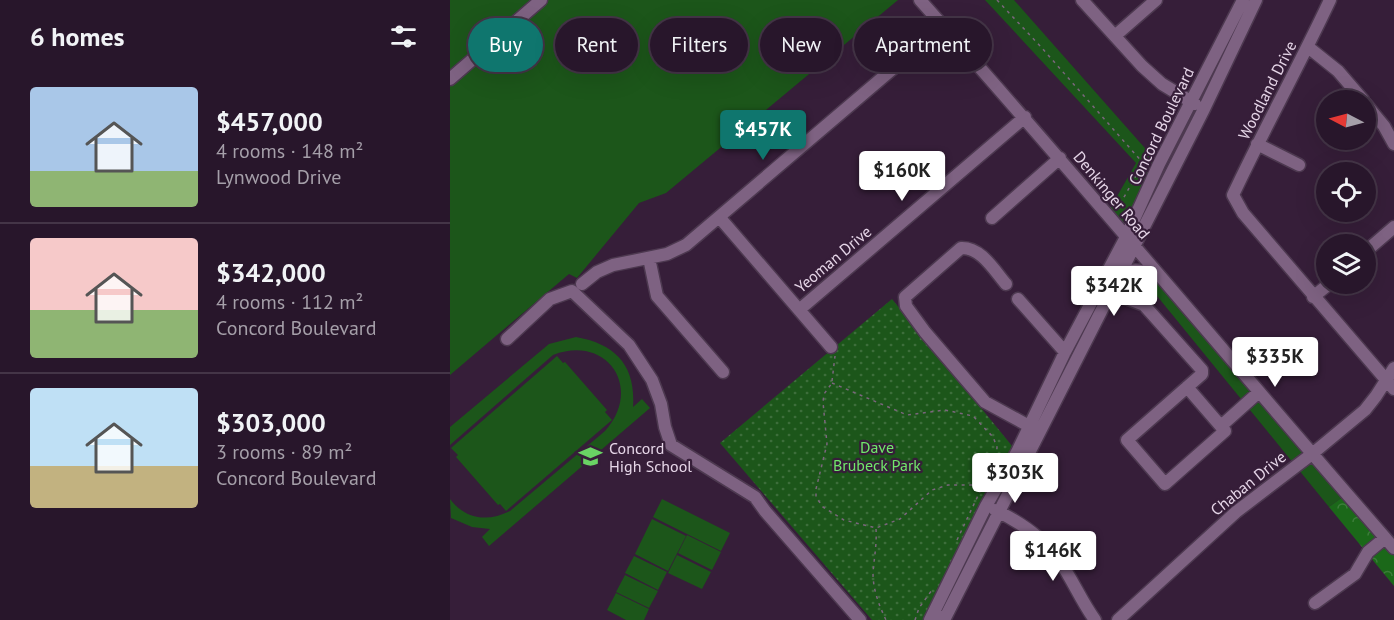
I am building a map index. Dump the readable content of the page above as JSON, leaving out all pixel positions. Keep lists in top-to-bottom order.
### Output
{
  "streets": {
    "street": [
      "Woodland Drive",
      "Concord Boulevard",
      "Denkinger Road",
      "Yeoman Drive",
      "Chaban Drive"
    ]
  },
  "crossings": [
    ["Concord Boulevard", "Denkinger Road"],
    ["Denkinger Road", "Yeoman Drive"],
    ["Denkinger Road", "Chaban Drive"]
  ],
  "parks": ["Dave Brubeck Park"],
  "places": {
    "school or university": ["Concord High School"]
  },
  "north": "left",
  "page": {
    "heading": "6 homes",
    "chip": [
      "Buy",
      "Rent",
      "Filters",
      "New",
      "Apartment"
    ],
    "list": [
      {
        "name": "$457,000",
        "note": "4 rooms · 148 m² · Lynwood Drive"
      },
      {
        "name": "$342,000",
        "note": "4 rooms · 112 m² · Concord Boulevard"
      },
      {
        "name": "$303,000",
        "note": "3 rooms · 89 m² · Concord Boulevard"
      }
    ],
    "price": [
      "$457K",
      "$160K",
      "$342K",
      "$335K",
      "$303K",
      "$146K"
    ]
  }
}
